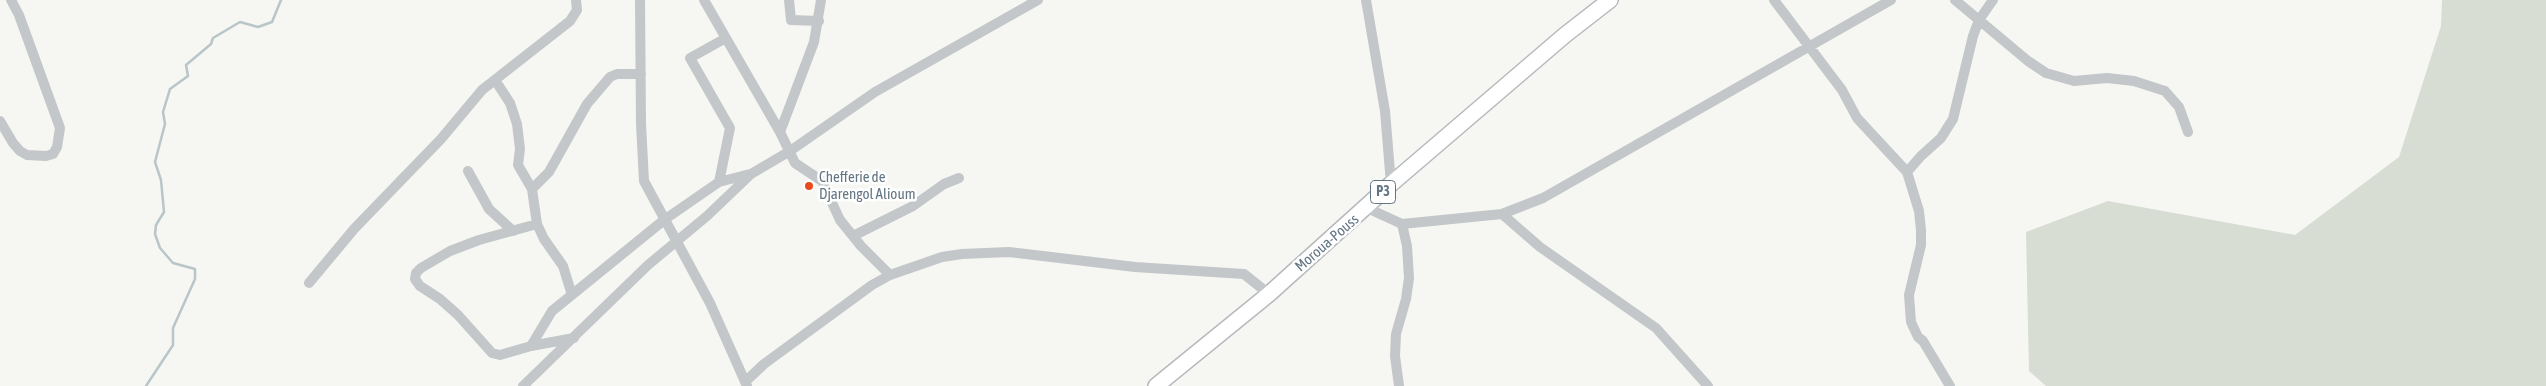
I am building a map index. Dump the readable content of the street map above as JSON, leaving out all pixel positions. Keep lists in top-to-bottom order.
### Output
{
  "streets": {
    "main road": ["P3", "Moroua-Pouss"]
  },
  "places": ["Chefferie de Djarengol Alioum"]
}
